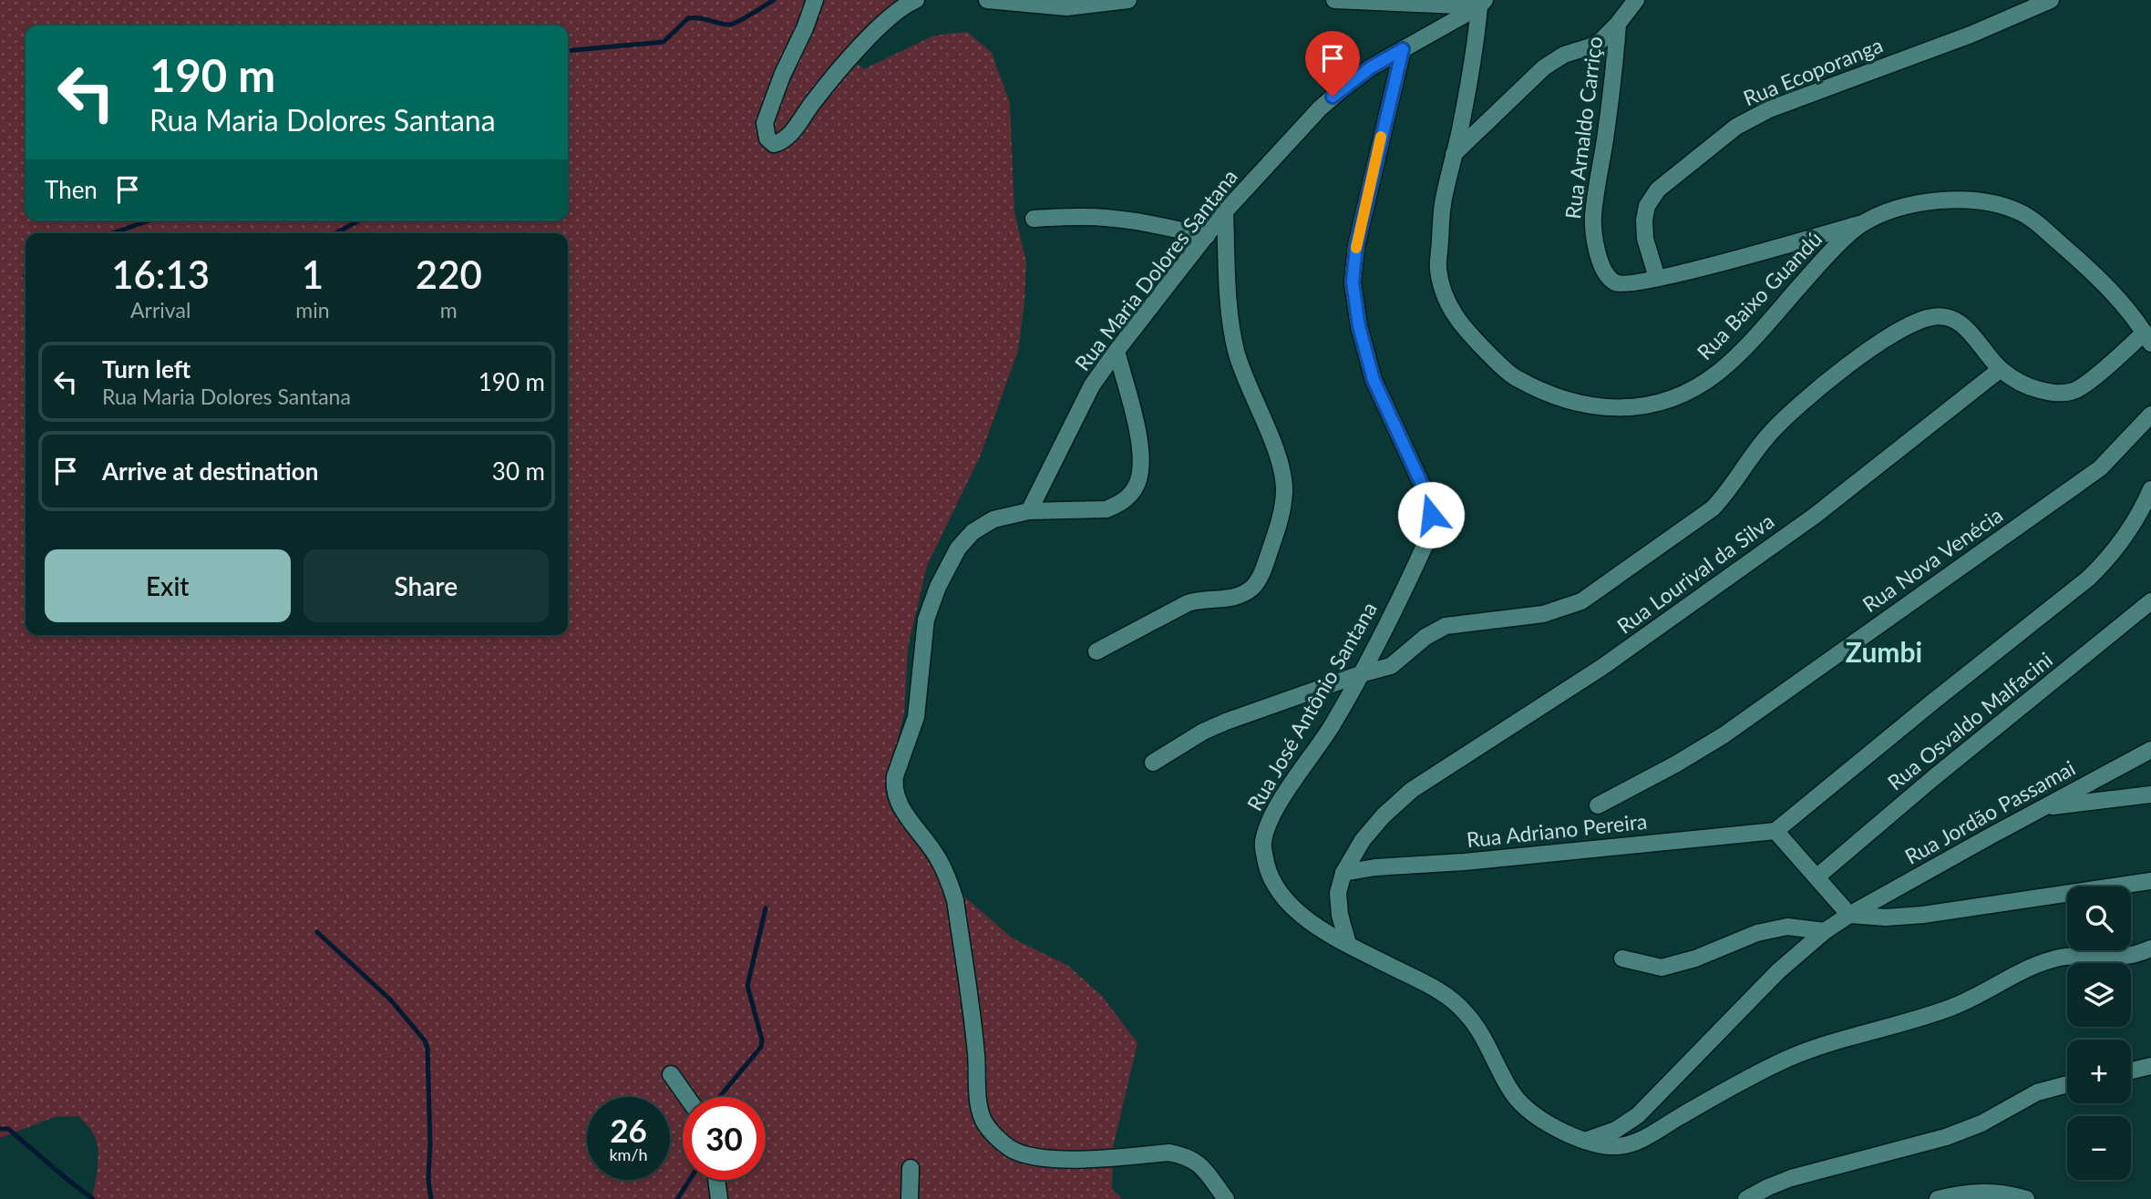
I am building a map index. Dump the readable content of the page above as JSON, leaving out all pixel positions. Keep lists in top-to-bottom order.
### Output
{
  "streets": {
    "street": [
      "Rua Ecoporanga",
      "Rua Arnaldo Carriço",
      "Rua Maria Dolores Santana",
      "Rua Baixo Guandú",
      "Rua Nova Venécia",
      "Rua Lourival da Silva",
      "Rua José Antônio Santana",
      "Rua Osvaldo Malfacini",
      "Rua Jordão Passamai",
      "Rua Adriano Pereira"
    ]
  },
  "crossings": [
    ["Rua Ecoporanga", "Rua Arnaldo Carriço"],
    ["Rua Arnaldo Carriço", "Rua Baixo Guandú"],
    ["Rua Maria Dolores Santana", "Rua Baixo Guandú"],
    ["Rua Maria Dolores Santana", "Rua José Antônio Santana"],
    ["Rua Lourival da Silva", "Rua José Antônio Santana"],
    ["Rua Lourival da Silva", "Rua Adriano Pereira"],
    ["Rua José Antônio Santana", "Rua Jordão Passamai"]
  ],
  "districts": ["Zumbi"],
  "page": {
    "turn": ["190 m", "Rua Maria Dolores Santana"],
    "then": "Then",
    "eta": [
      "16:13",
      "Arrival",
      "1",
      "min",
      "220",
      "m"
    ],
    "list": [
      {
        "name": "Turn left",
        "note": "Rua Maria Dolores Santana",
        "value": "190 m"
      },
      {
        "name": "Arrive at destination",
        "value": "30 m"
      }
    ],
    "buttons": ["Exit", "Share"],
    "map_buttons": ["+", "−"],
    "speed": "26 km/h",
    "limit": "30"
  }
}
